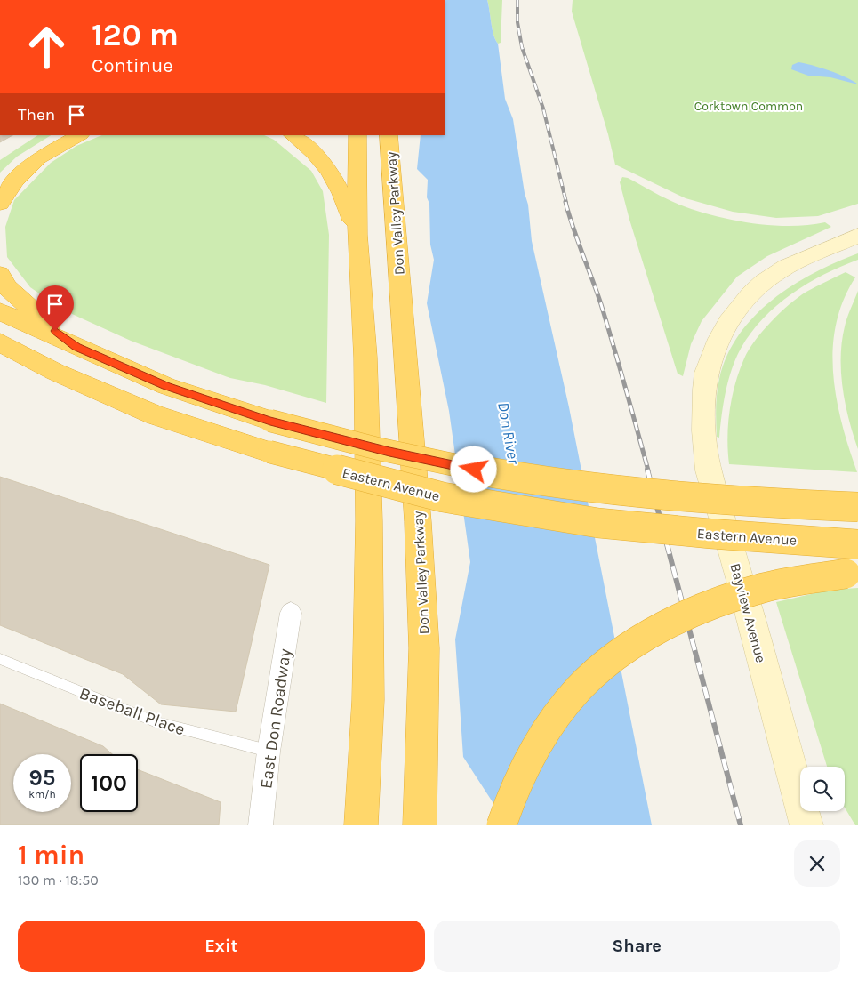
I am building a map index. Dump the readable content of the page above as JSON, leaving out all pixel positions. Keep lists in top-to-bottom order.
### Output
{
  "streets": {
    "highway": ["Don Valley Parkway", "Eastern Avenue"],
    "main road": ["Bayview Avenue"],
    "street": ["East Don Roadway"],
    "lane": ["Baseball Place"]
  },
  "crossings": [
    ["Baseball Place", "East Don Roadway"]
  ],
  "water": ["Don River"],
  "parks": ["Corktown Common"],
  "page": {
    "turn": ["120 m", "Continue"],
    "then": "Then",
    "speed": "95 km/h",
    "limit": "100",
    "heading": ["1 min", "130 m · 18:50"],
    "buttons": ["Exit", "Share"]
  }
}
